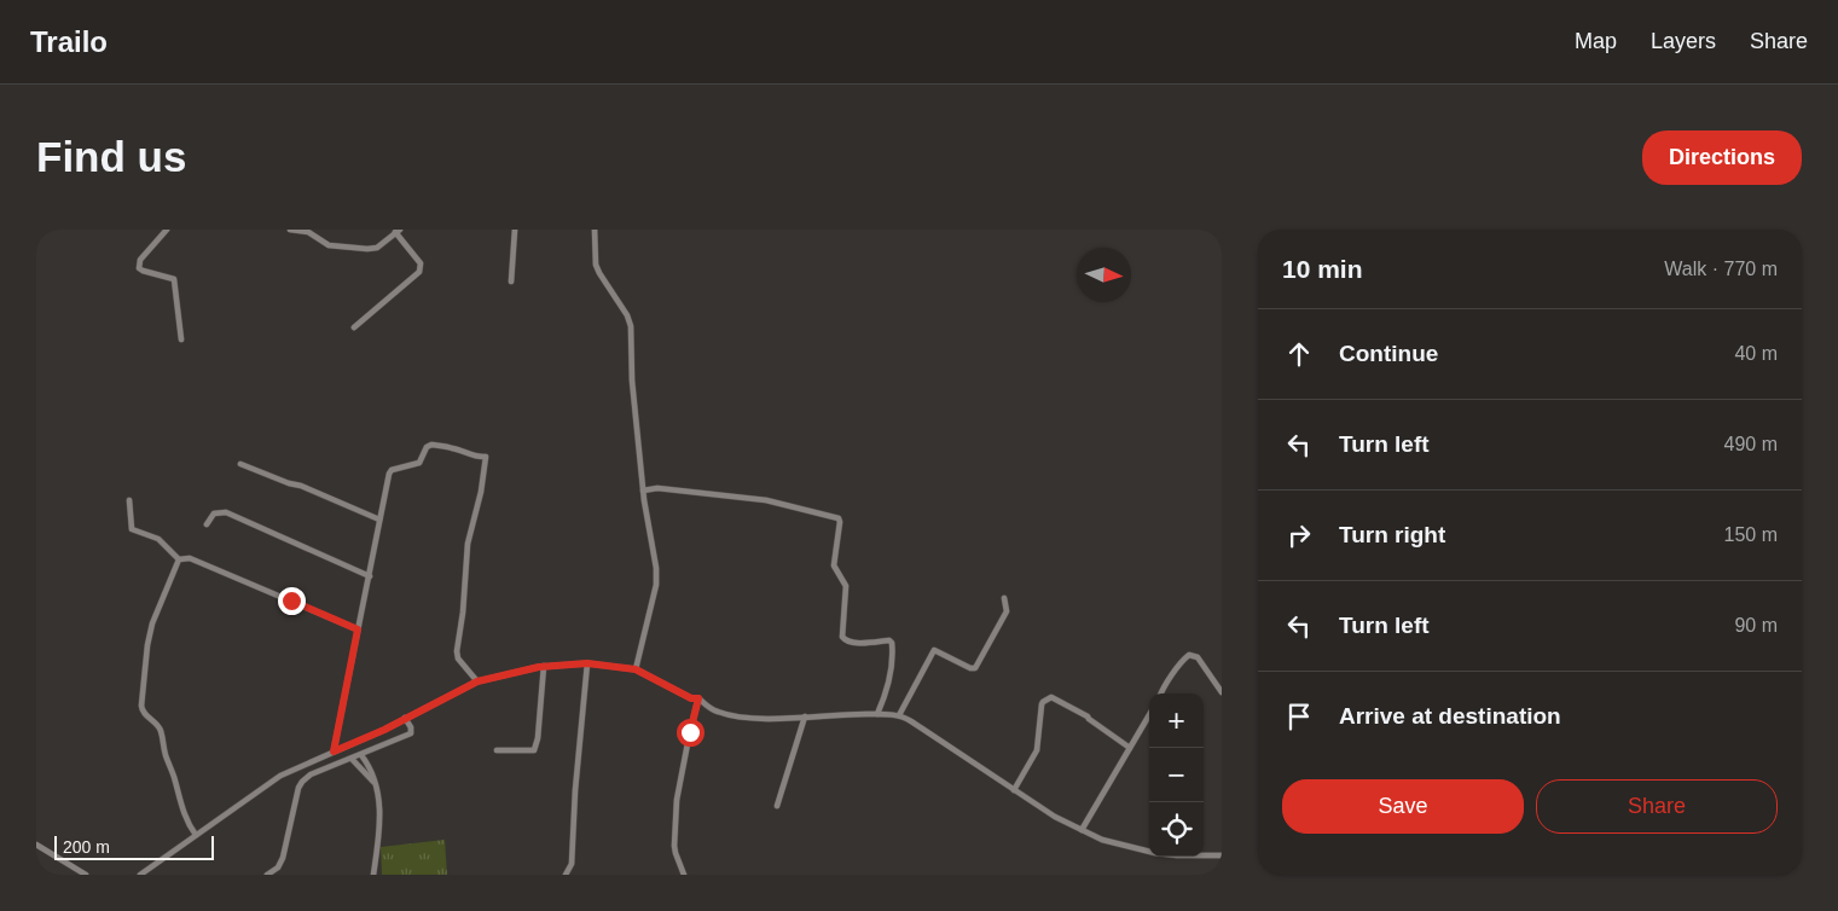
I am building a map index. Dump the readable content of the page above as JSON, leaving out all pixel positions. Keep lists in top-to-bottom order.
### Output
{
  "scale_bar": "200 m",
  "north": "right",
  "page": {
    "header": "Trailo",
    "nav": ["Map", "Layers", "Share"],
    "buttons": [
      "Directions",
      ["Save", "Share"]
    ],
    "title": "Find us",
    "heading": ["10 min", "Walk · 770 m"],
    "list": [
      ["Continue", "40 m"],
      ["Turn left", "490 m"],
      ["Turn right", "150 m"],
      ["Turn left", "90 m"],
      "Arrive at destination"
    ],
    "map_buttons": ["+", "−"],
    "scale": "200 m"
  }
}
